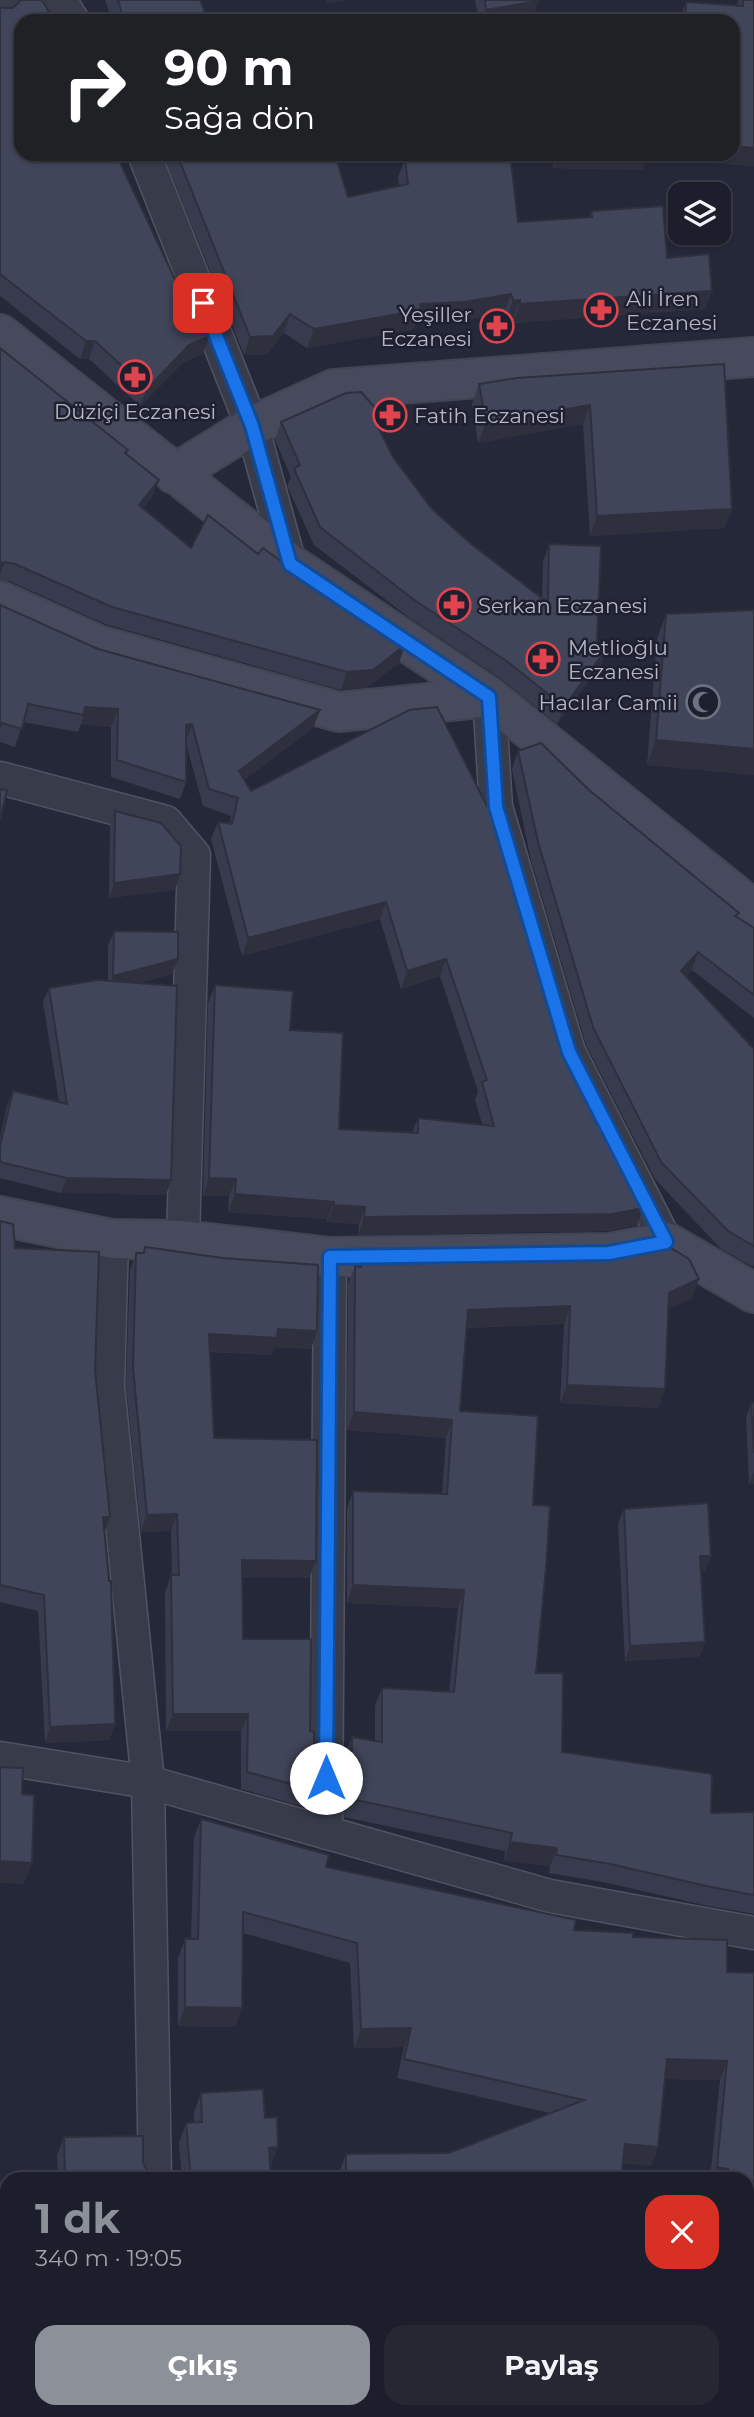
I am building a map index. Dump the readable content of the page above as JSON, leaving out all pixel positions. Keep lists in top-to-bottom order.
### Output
{
  "places": {
    "pharmacy": [
      "Ali İren Eczanesi",
      "Yeşiller Eczanesi",
      "Düziçi Eczanesi",
      "Fatih Eczanesi",
      "Serkan Eczanesi",
      "Metlioğlu Eczanesi"
    ],
    "mosque": ["Hacılar Camii"]
  },
  "page": {
    "turn": ["90 m", "Sağa dön"],
    "heading": ["1 dk", "340 m · 19:05"],
    "buttons": ["Çıkış", "Paylaş"]
  }
}
